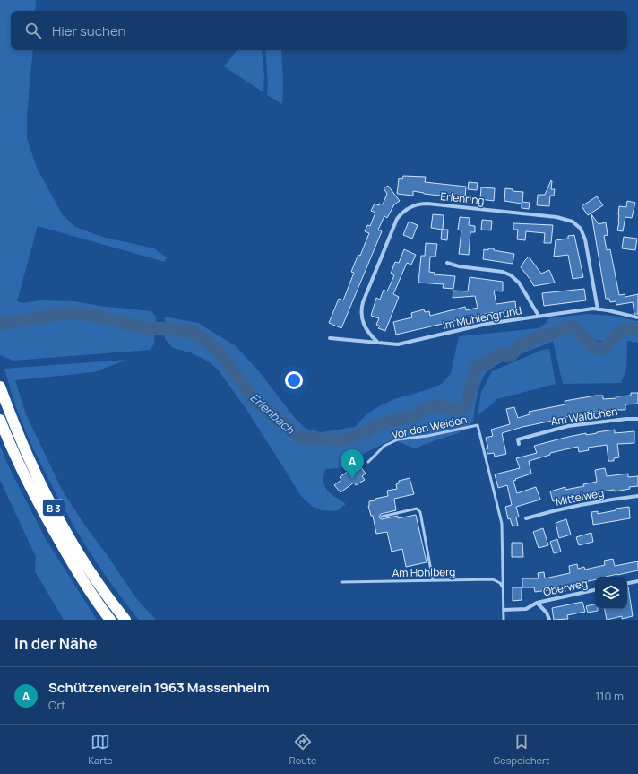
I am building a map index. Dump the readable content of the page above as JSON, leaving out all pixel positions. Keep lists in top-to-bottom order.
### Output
{
  "streets": {
    "highway": ["B 3"],
    "street": [
      "Erlenring",
      "Im Mühlengrund",
      "Am Wäldchen",
      "Mittelweg",
      "Oberweg"
    ],
    "lane": ["Vor den Weiden", "Am Hohlberg"]
  },
  "crossings": [
    ["Erlenring", "Im Mühlengrund"],
    ["Vor den Weiden", "Am Hohlberg"]
  ],
  "water": ["Erlenbach"],
  "page": {
    "search": "Hier suchen",
    "pins": "A",
    "heading": "In der Nähe",
    "list": [
      {
        "mark": "A",
        "name": "Schützenverein 1963 Massenheim",
        "note": "Ort",
        "value": "110 m"
      }
    ],
    "nav": ["Karte", "Route", "Gespeichert"]
  }
}
